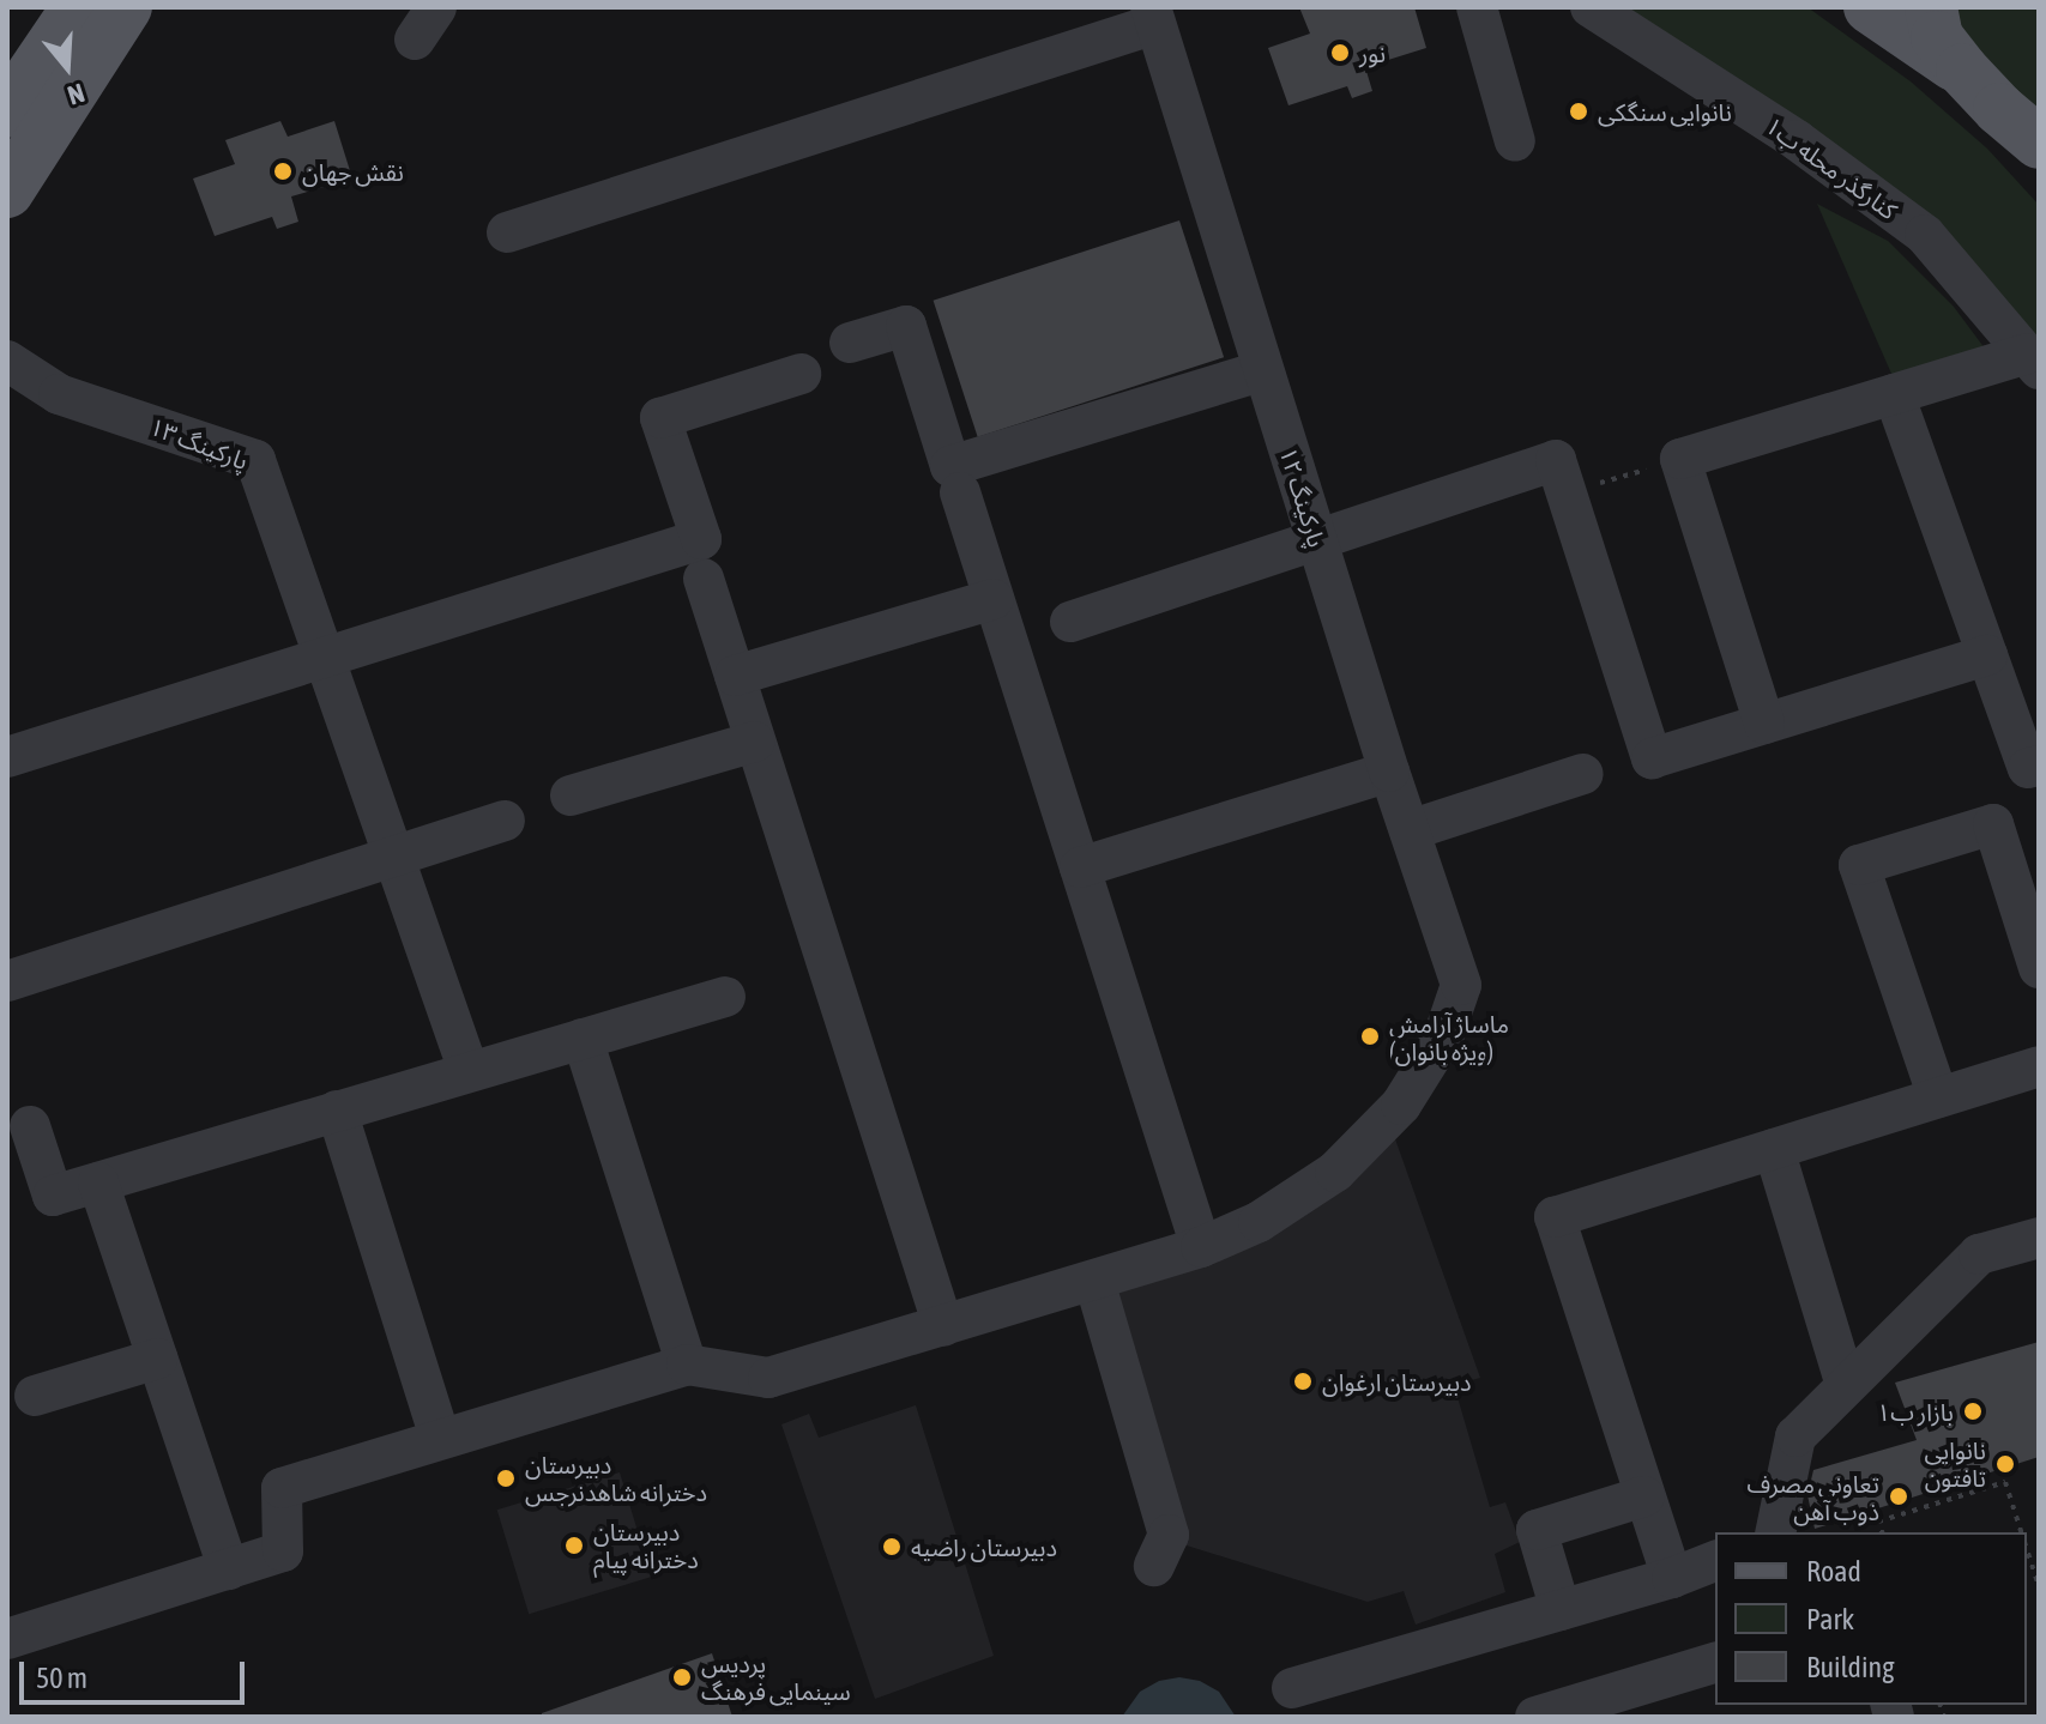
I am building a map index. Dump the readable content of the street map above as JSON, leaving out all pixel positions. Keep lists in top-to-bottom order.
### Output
{
  "streets": {
    "street": ["کنارگذر محله ب۱", "پارکینگ ۱۳", "پارکینگ ۱۲"]
  },
  "places": [
    "نور",
    "نانوایی سنگکی",
    "نقش جهان",
    "ماساژ آرامش (ویژه بانوان)",
    "دبیرستان ارغوان",
    "بازار ب۱",
    "نانوایی تافتون",
    "دبیرستان دخترانه شاهدنرجس",
    "تعاونی مصرف ذوب آهن",
    "دبیرستان دخترانه پیام",
    "دبیرستان راضیه",
    "پردیس سینمایی فرهنگ"
  ],
  "legend": ["Road", "Park", "Building"],
  "scale_bar": "50 m",
  "north": "bottom"
}
